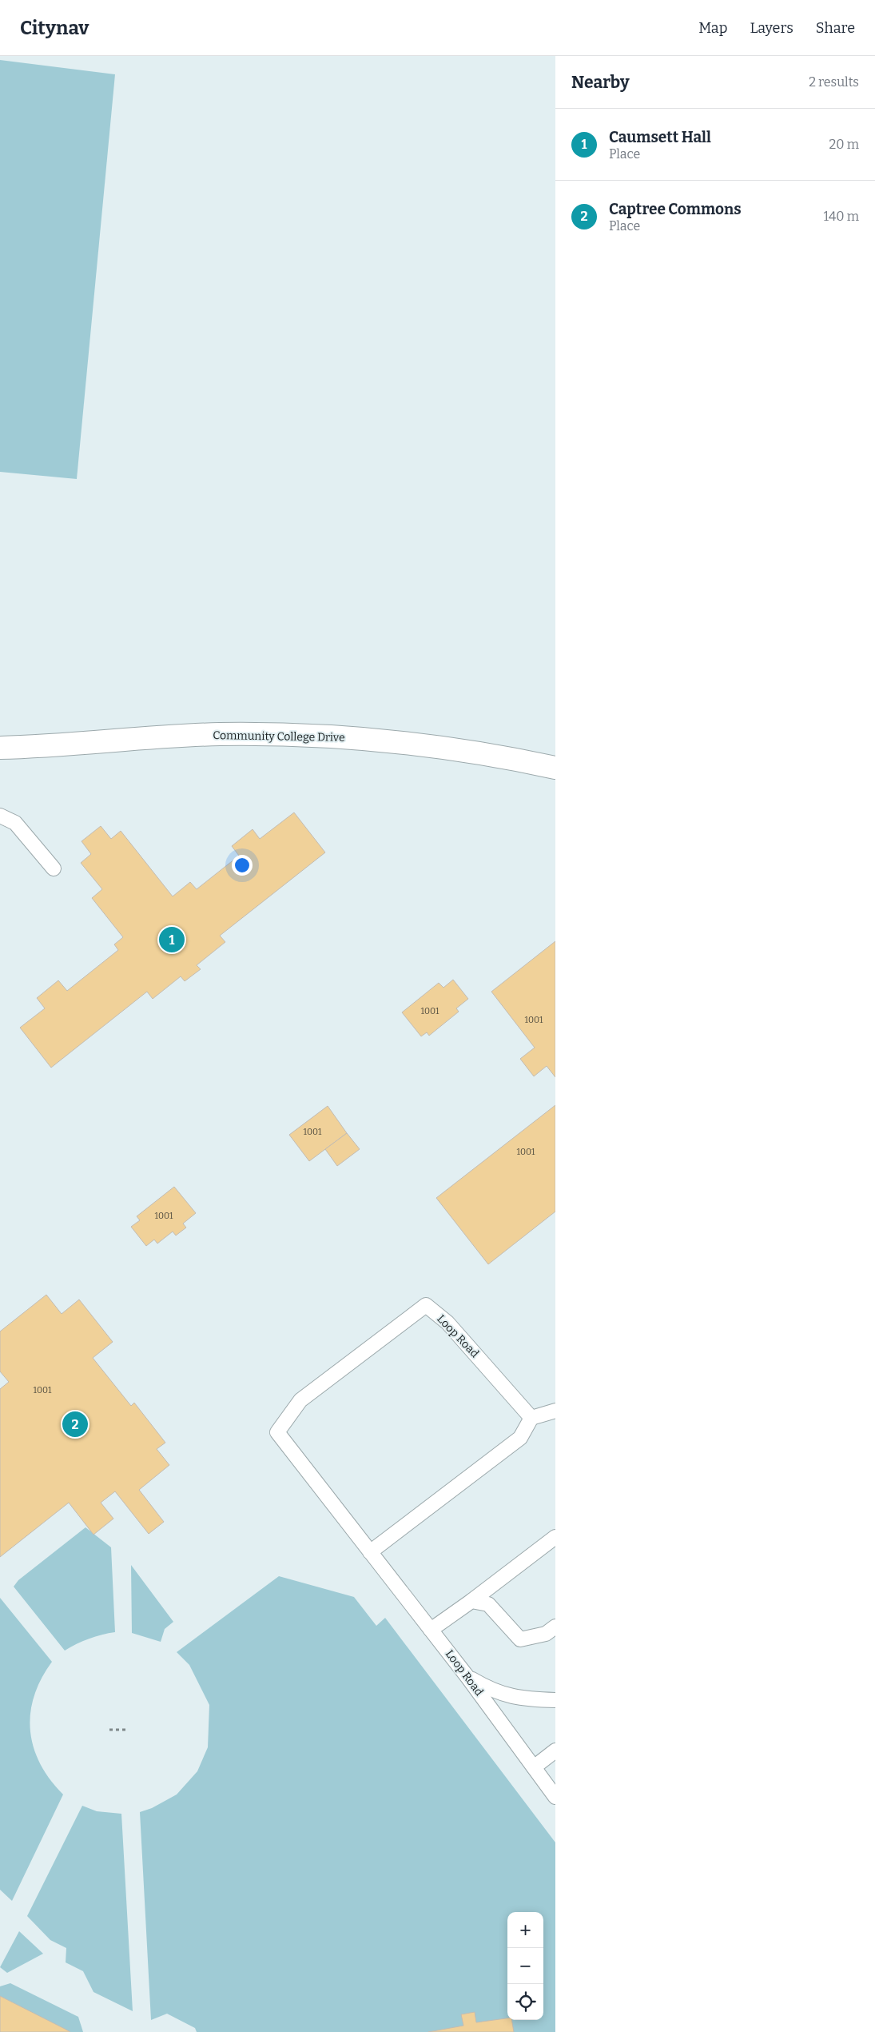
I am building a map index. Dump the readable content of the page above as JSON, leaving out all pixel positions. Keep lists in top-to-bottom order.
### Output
{
  "streets": {
    "main road": ["Community College Drive"],
    "lane": ["Loop Road"]
  },
  "house_numbers": [
    "1001",
    "1001",
    "1001",
    "1001",
    "1001",
    "1001"
  ],
  "page": {
    "header": "Citynav",
    "nav": ["Map", "Layers", "Share"],
    "heading": ["Nearby", "2 results"],
    "list": [
      {
        "mark": "1",
        "name": "Caumsett Hall",
        "note": "Place",
        "value": "20 m"
      },
      {
        "mark": "2",
        "name": "Captree Commons",
        "note": "Place",
        "value": "140 m"
      }
    ],
    "pins": ["1", "2"],
    "map_buttons": ["+", "−"]
  }
}
